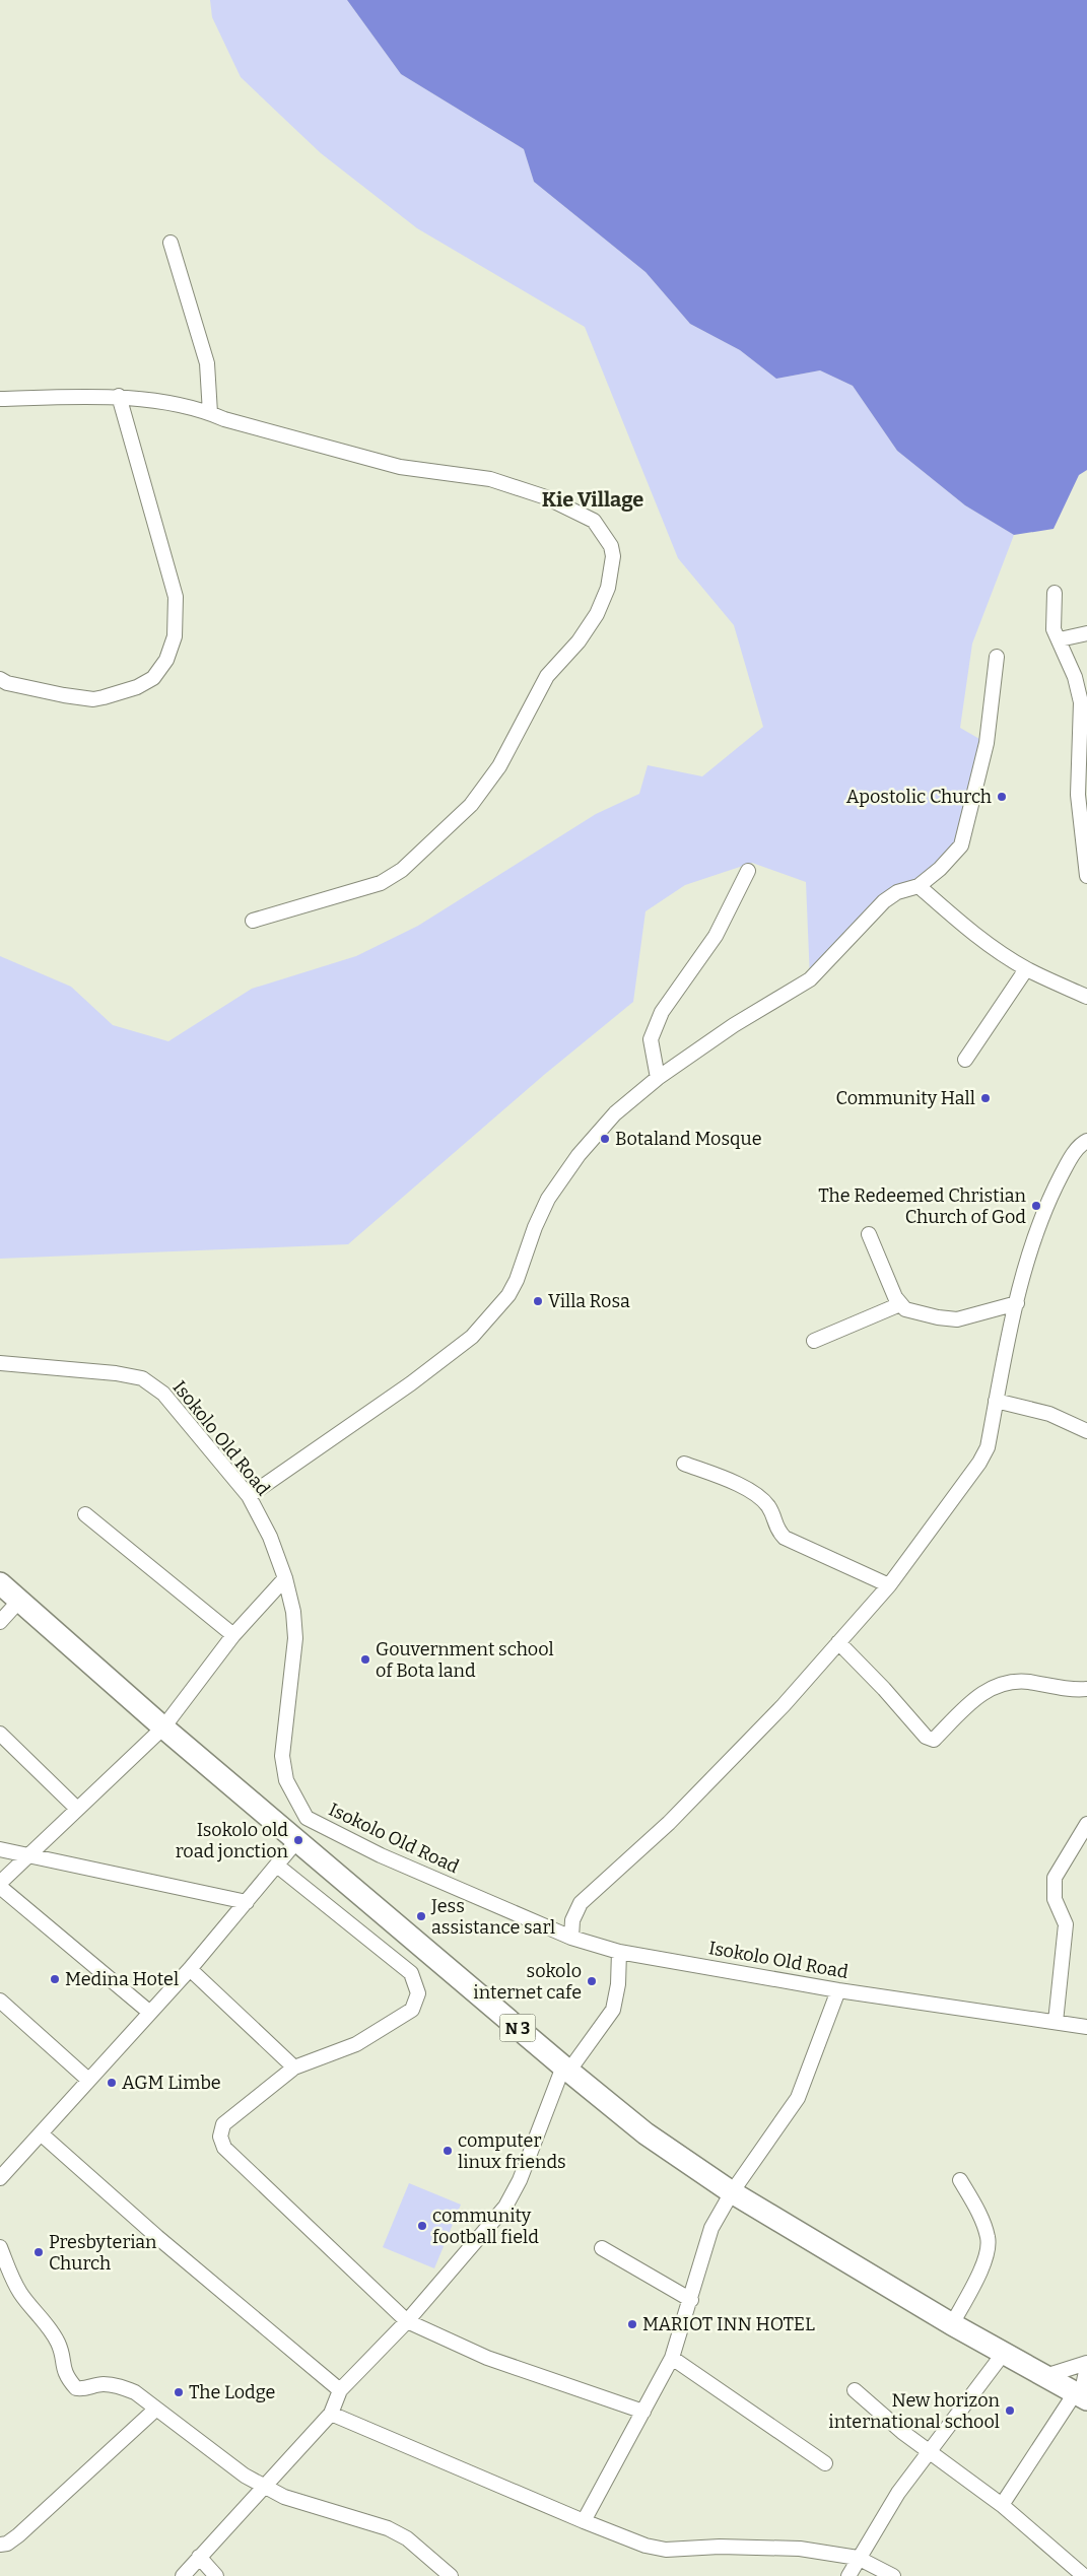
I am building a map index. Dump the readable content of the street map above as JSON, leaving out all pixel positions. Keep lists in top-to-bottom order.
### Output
{
  "streets": {
    "highway": ["N 3"],
    "street": ["Isokolo Old Road"]
  },
  "districts": ["Kie Village"],
  "places": [
    "Apostolic Church",
    "Community Hall",
    "Botaland Mosque",
    "The Redeemed Christian Church of God",
    "Villa Rosa",
    "Gouvernment school of Bota land",
    "Isokolo old road jonction",
    "Jess assistance sarl",
    "Medina Hotel",
    "sokolo internet cafe",
    "AGM Limbe",
    "computer linux friends",
    "community football field",
    "Presbyterian Church",
    "MARIOT INN HOTEL",
    "The Lodge",
    "New horizon international school"
  ]
}
